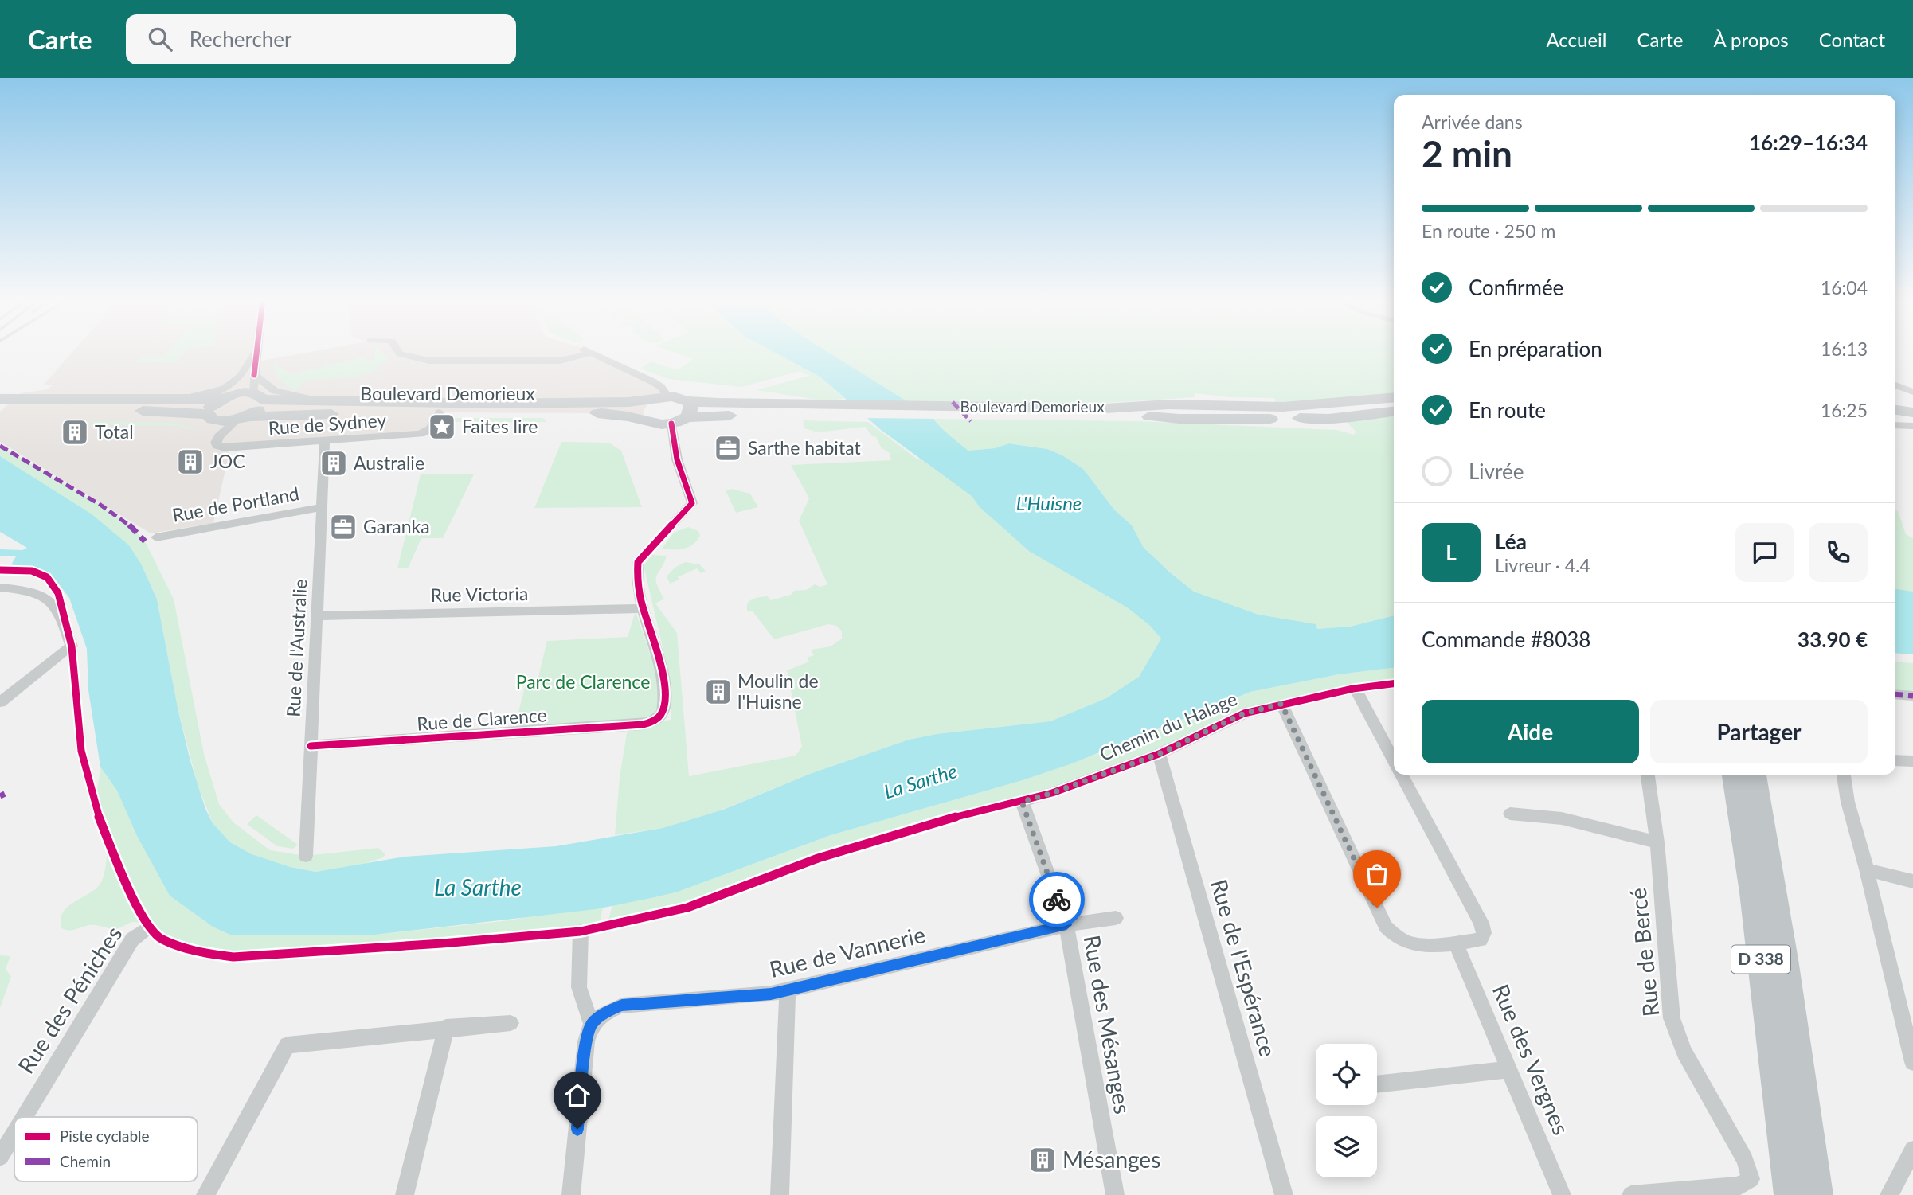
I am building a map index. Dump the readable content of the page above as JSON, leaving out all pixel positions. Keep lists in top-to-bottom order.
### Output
{
  "streets": {
    "highway": ["D 338"],
    "main road": ["Boulevard Demorieux"],
    "street": [
      "Rue de Sydney",
      "Rue de Portland",
      "Rue Victoria",
      "Rue de l'Australie",
      "Rue de Clarence",
      "Chemin du Halage",
      "Rue de Vannerie",
      "Rue de Bercé",
      "Rue de l'Espérance",
      "Rue des Péniches",
      "Rue des Mésanges",
      "Rue des Vergnes"
    ]
  },
  "crossings": [
    ["Boulevard Demorieux", "Rue de Sydney"],
    ["Rue de Sydney", "Rue de l'Australie"],
    ["Rue de Portland", "Rue de l'Australie"],
    ["Rue Victoria", "Rue de l'Australie"],
    ["Rue Victoria", "Rue de Clarence"],
    ["Rue de l'Australie", "Rue de Clarence"],
    ["Chemin du Halage", "Rue de l'Espérance"],
    ["Chemin du Halage", "Rue des Mésanges"],
    ["Rue de Vannerie", "Rue des Mésanges"]
  ],
  "water": ["L'Huisne", "La Sarthe"],
  "parks": ["Parc de Clarence"],
  "places": {
    "place": ["Faites lire"],
    "building": [
      "Total",
      "JOC",
      "Australie",
      "Moulin de l'Huisne",
      "Mésanges"
    ],
    "office": ["Sarthe habitat", "Garanka"]
  },
  "legend": ["Piste cyclable", "Chemin"],
  "page": {
    "header": "Carte",
    "search": "Rechercher",
    "nav": [
      "Accueil",
      "Carte",
      "À propos",
      "Contact"
    ],
    "heading": ["2 min", "Arrivée dans", "16:29–16:34"],
    "panel": [
      "Léa",
      "Livreur · 4.4",
      "Commande #8038",
      "33.90 €"
    ],
    "bar": "En route · 250 m",
    "list": [
      ["Confirmée", "16:04"],
      ["En préparation", "16:13"],
      ["En route", "16:25"],
      "Livrée"
    ],
    "round": "L",
    "buttons": ["Aide", "Partager"]
  }
}
